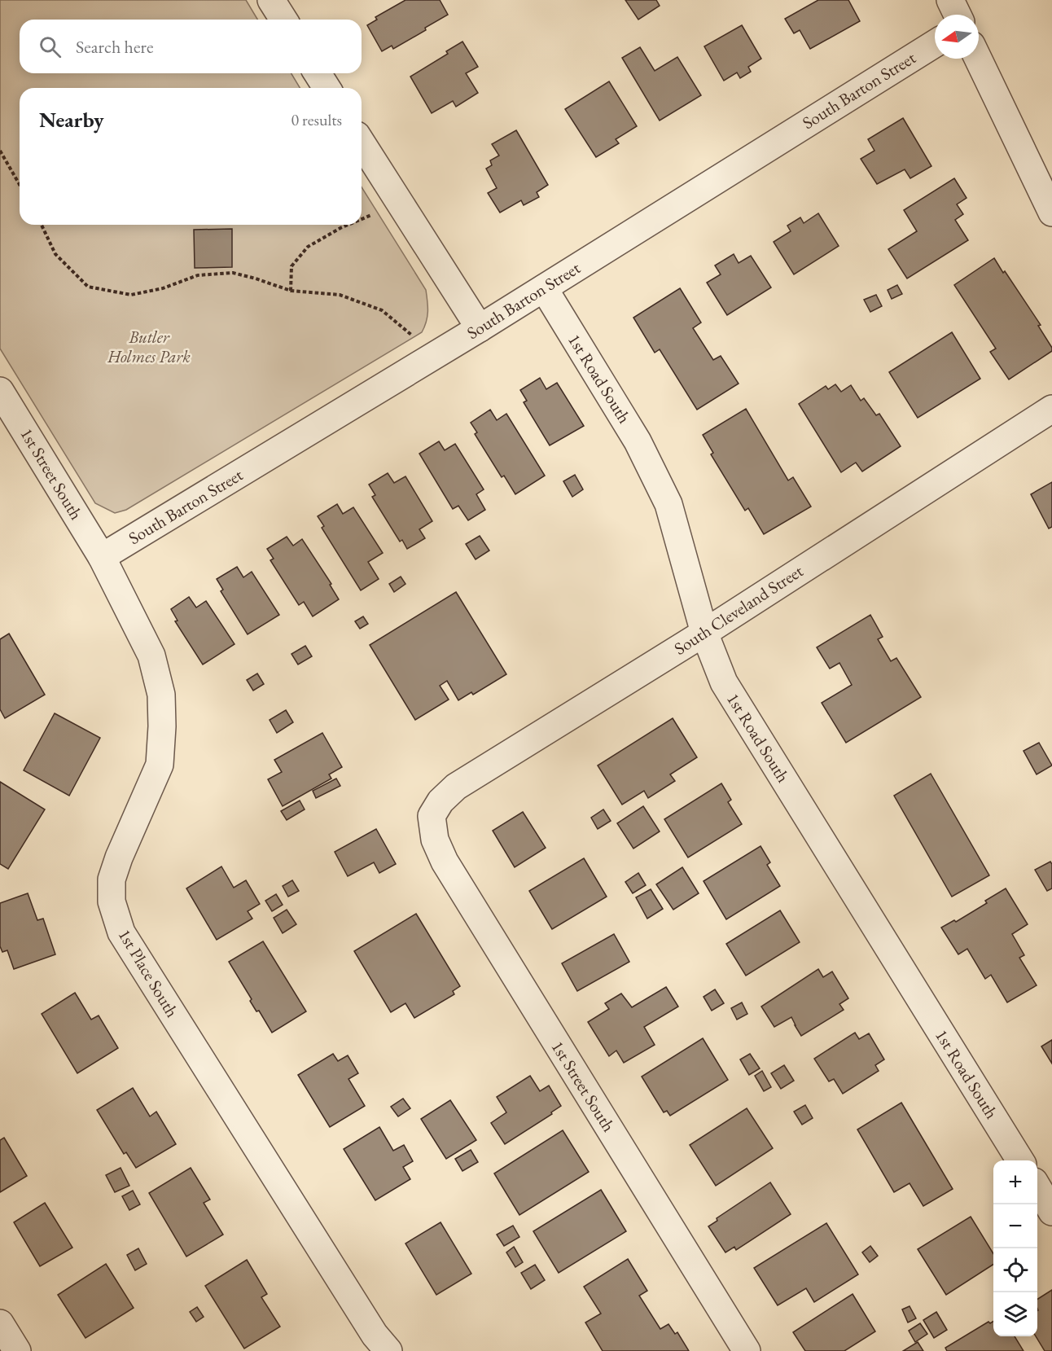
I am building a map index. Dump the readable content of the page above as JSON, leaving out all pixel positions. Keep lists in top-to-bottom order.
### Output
{
  "streets": {
    "street": [
      "South Barton Street",
      "1st Road South",
      "1st Street South",
      "South Cleveland Street",
      "1st Place South"
    ]
  },
  "crossings": [
    ["South Barton Street", "1st Road South"],
    ["South Barton Street", "1st Street South"],
    ["South Barton Street", "1st Place South"],
    ["1st Road South", "South Cleveland Street"],
    ["1st Street South", "South Cleveland Street"],
    ["1st Street South", "1st Place South"]
  ],
  "parks": ["Butler Holmes Park"],
  "north": "left",
  "page": {
    "search": "Search here",
    "heading": ["Nearby", "0 results"],
    "map_buttons": ["+", "−"]
  }
}
